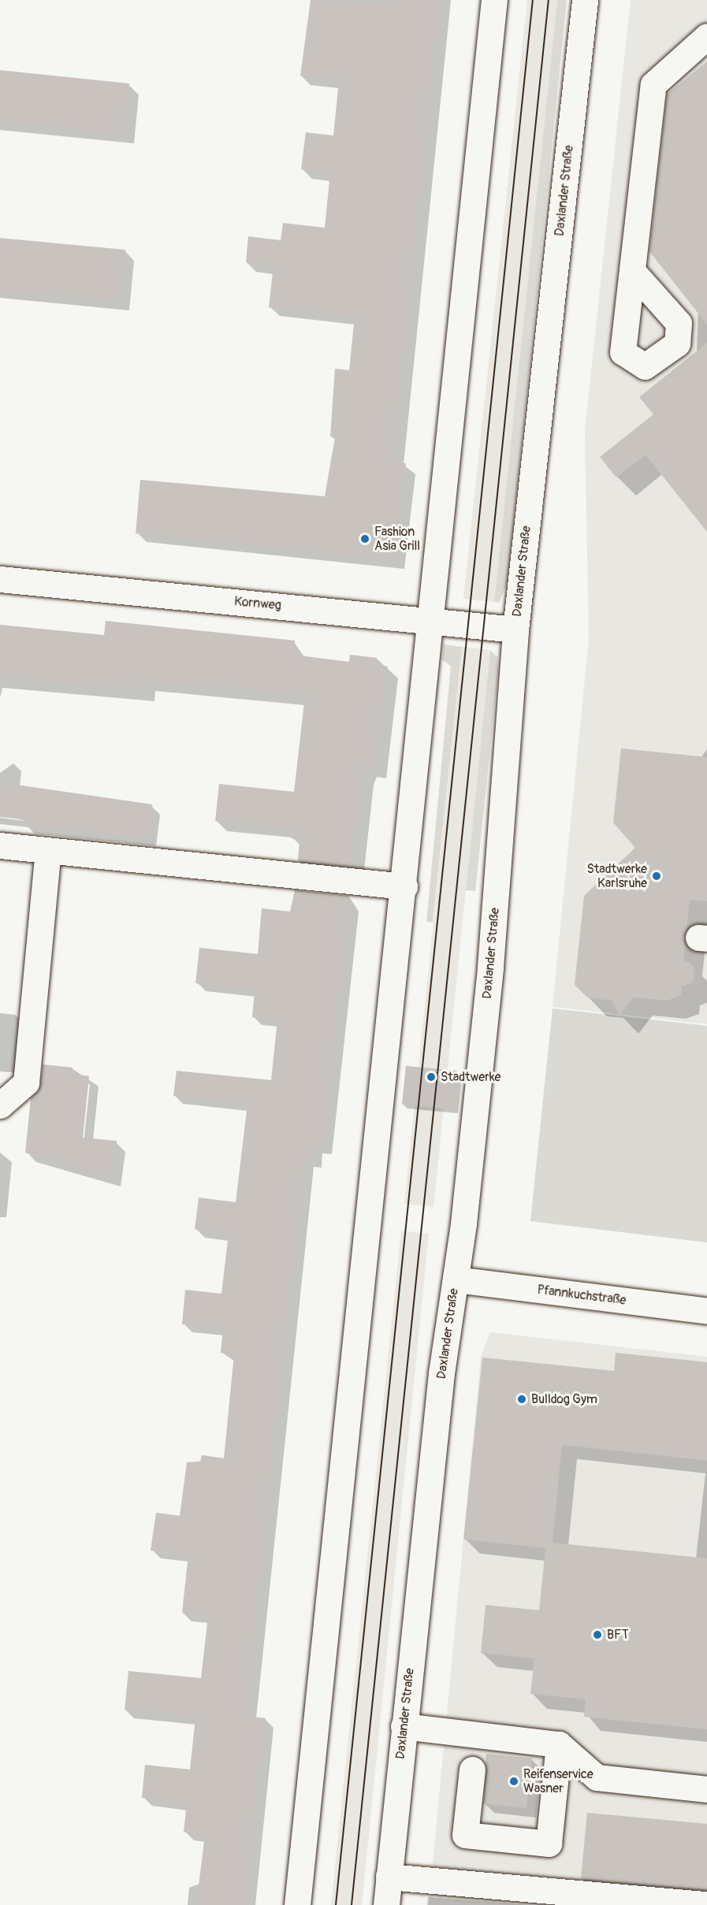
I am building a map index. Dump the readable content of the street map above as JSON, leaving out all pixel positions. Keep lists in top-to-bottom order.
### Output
{
  "streets": {
    "street": ["Daxlander Straße", "Kornweg", "Pfannkuchstraße"]
  },
  "crossings": [
    ["Daxlander Straße", "Kornweg"],
    ["Daxlander Straße", "Pfannkuchstraße"]
  ],
  "places": [
    "Fashion Asia Grill",
    "Stadtwerke Karlsruhe",
    "Stadtwerke",
    "Bulldog Gym",
    "BFT",
    "Reifenservice Wasner"
  ]
}
